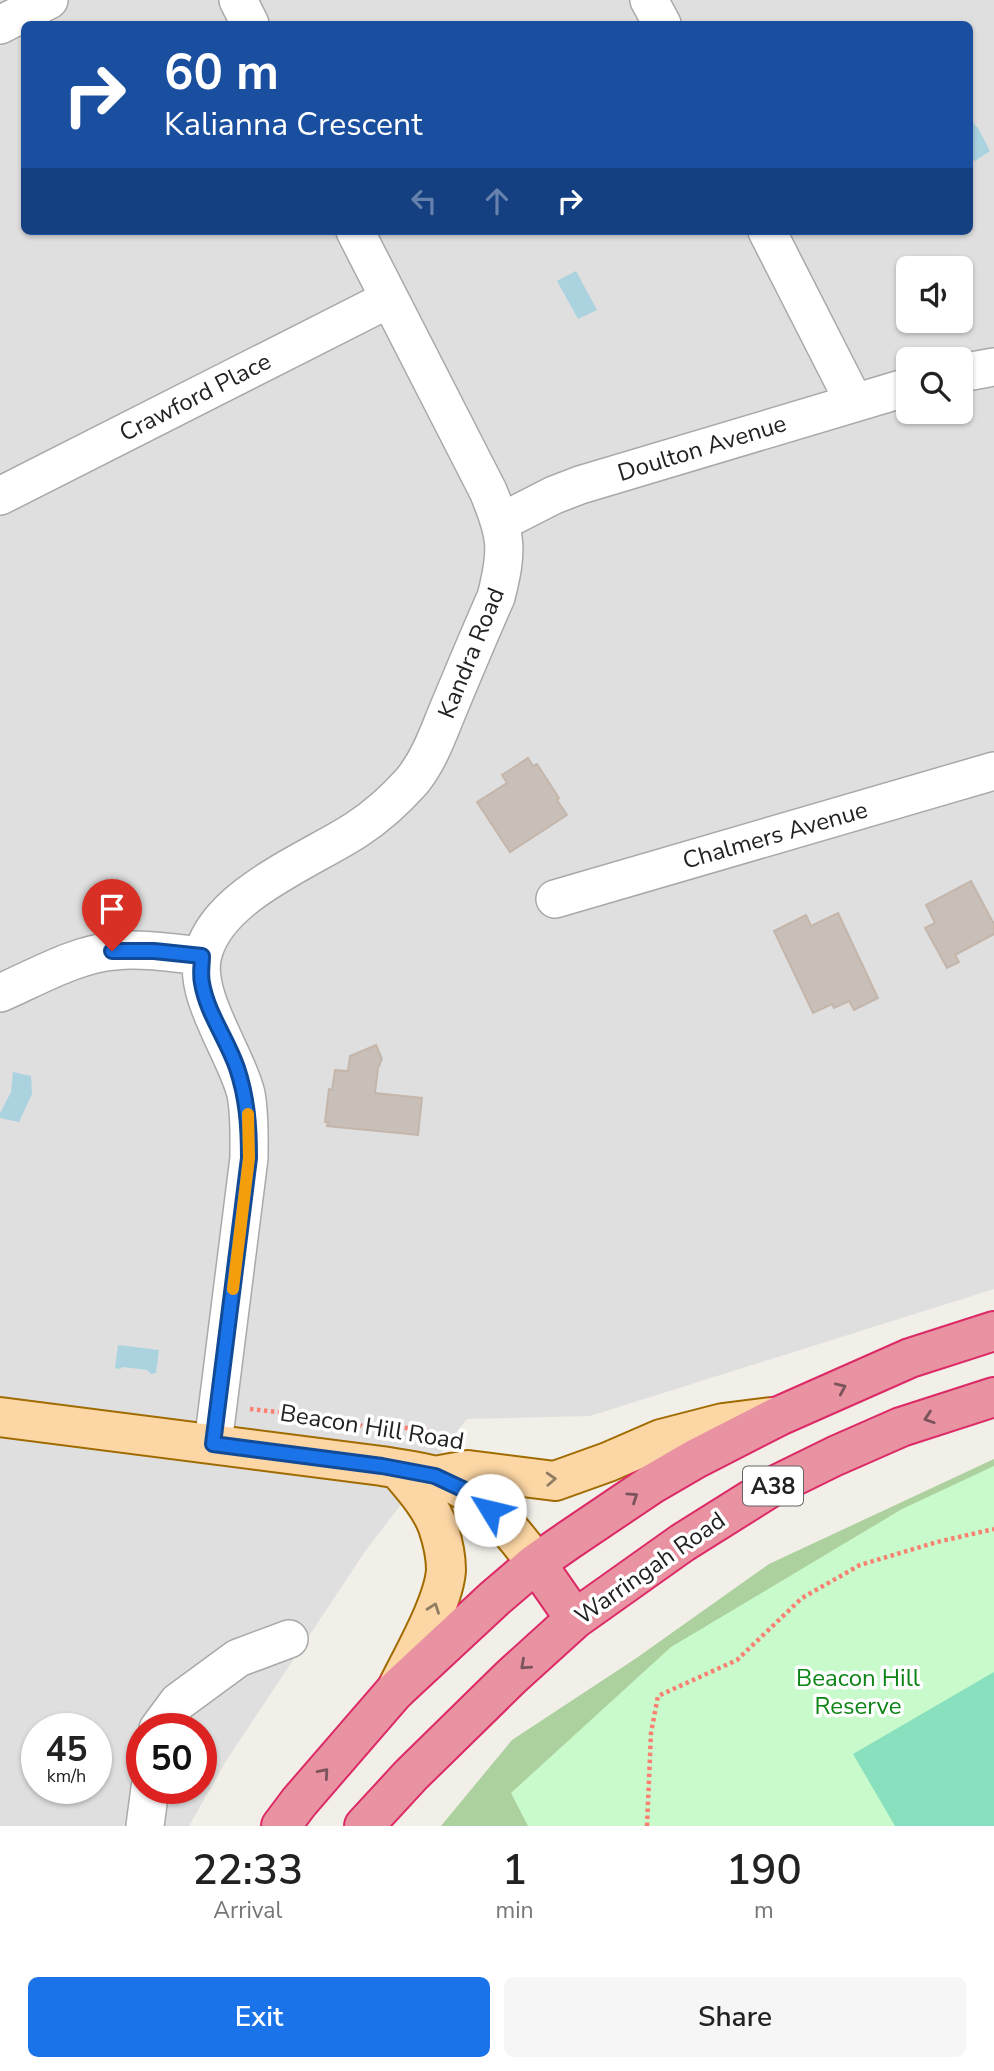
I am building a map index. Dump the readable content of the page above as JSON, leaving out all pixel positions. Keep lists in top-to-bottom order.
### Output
{
  "streets": {
    "highway": ["Beacon Hill Road", "A38", "Warringah Road"],
    "street": [
      "Crawford Place",
      "Doulton Avenue",
      "Kandra Road",
      "Chalmers Avenue"
    ]
  },
  "crossings": [
    ["Crawford Place", "Kandra Road"],
    ["Doulton Avenue", "Kandra Road"],
    ["Beacon Hill Road", "A38"],
    ["Beacon Hill Road", "Warringah Road"]
  ],
  "parks": ["Beacon Hill Reserve"],
  "page": {
    "turn": ["60 m", "Kalianna Crescent"],
    "speed": "45 km/h",
    "limit": "50",
    "eta": [
      "22:33",
      "Arrival",
      "1",
      "min",
      "190",
      "m"
    ],
    "buttons": ["Exit", "Share"]
  }
}
